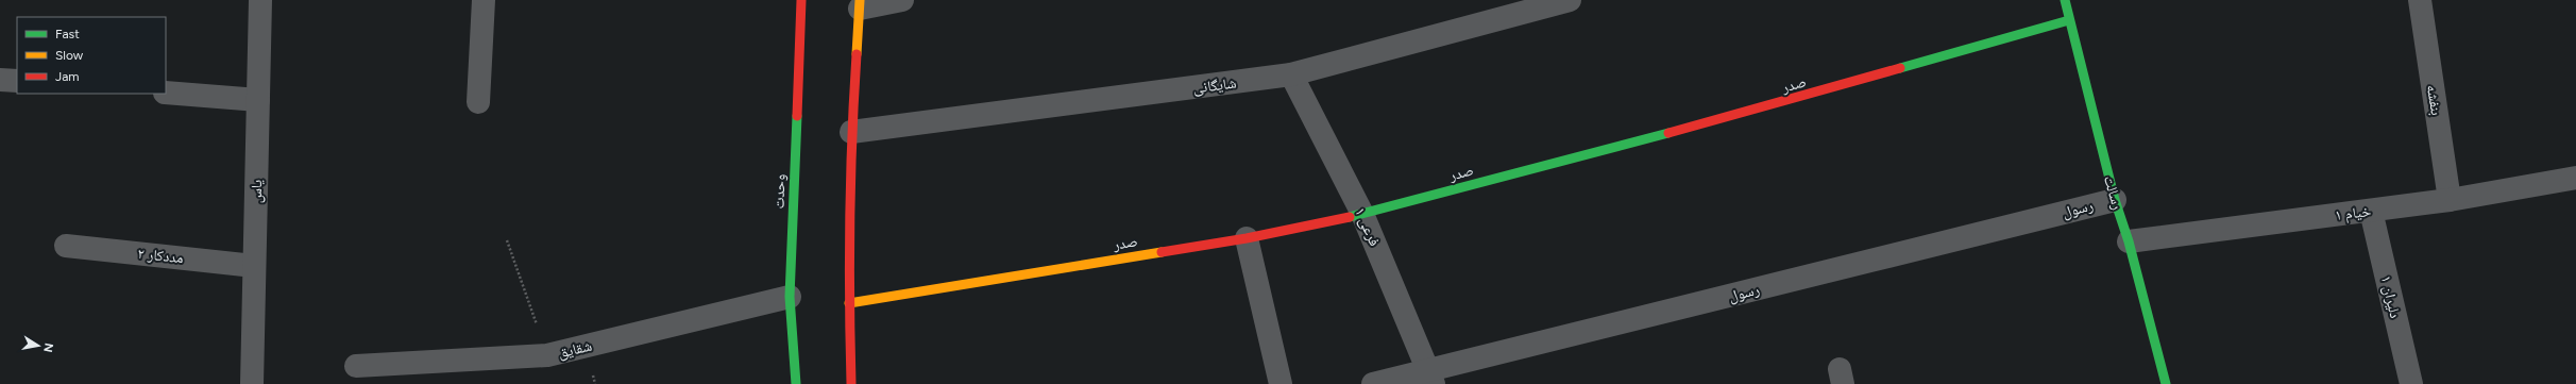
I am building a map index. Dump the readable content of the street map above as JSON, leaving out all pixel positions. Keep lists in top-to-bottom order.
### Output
{
  "streets": {
    "street": [
      "صدر",
      "شایگانی",
      "بنفشه",
      "یاس",
      "وحدت",
      "رسالت",
      "رسول",
      "خیام ۱",
      "فرعی ۱",
      "مددکار ۲",
      "دلیران ۱",
      "شقایق"
    ]
  },
  "crossings": [
    ["صدر", "رسالت"],
    ["صدر", "فرعی ۱"],
    ["شایگانی", "فرعی ۱"],
    ["بنفشه", "خیام ۱"],
    ["یاس", "مددکار ۲"],
    ["وحدت", "شقایق"],
    ["رسالت", "رسول"],
    ["رسالت", "خیام ۱"],
    ["رسول", "فرعی ۱"],
    ["خیام ۱", "دلیران ۱"]
  ],
  "legend": ["Fast", "Slow", "Jam"],
  "north": "right"
}
